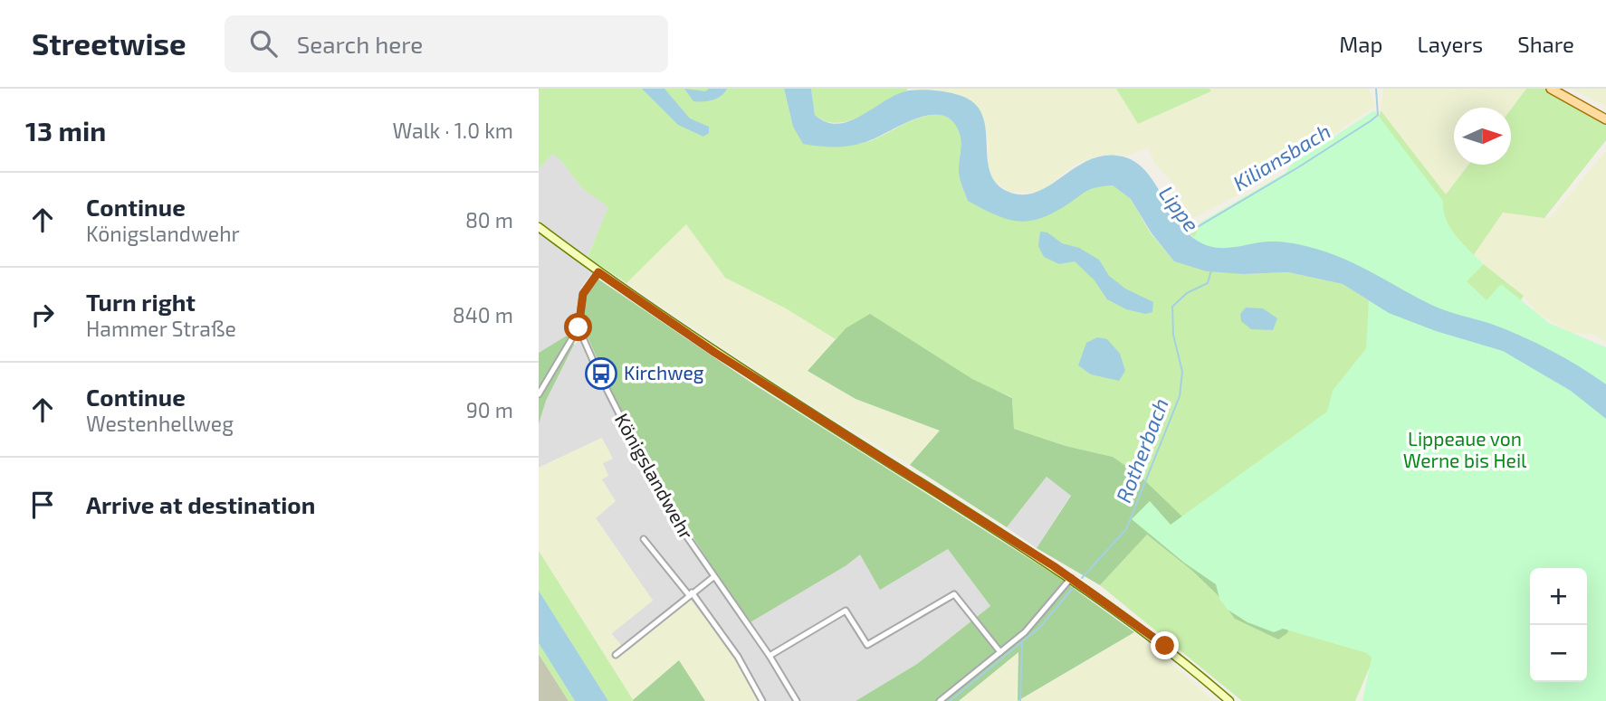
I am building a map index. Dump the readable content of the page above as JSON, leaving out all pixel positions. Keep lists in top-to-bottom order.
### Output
{
  "streets": {
    "street": ["Königslandwehr"]
  },
  "water": ["Kiliansbach", "Lippe", "Rotherbach"],
  "parks": ["Lippeaue von Werne bis Heil"],
  "places": {
    "bus stop": ["Kirchweg"]
  },
  "north": "right",
  "page": {
    "header": "Streetwise",
    "search": "Search here",
    "nav": ["Map", "Layers", "Share"],
    "heading": ["13 min", "Walk · 1.0 km"],
    "list": [
      ["Continue", "Königslandwehr", "80 m"],
      ["Turn right", "Hammer Straße", "840 m"],
      ["Continue", "Westenhellweg", "90 m"],
      "Arrive at destination"
    ],
    "map_buttons": ["+", "−"]
  }
}
